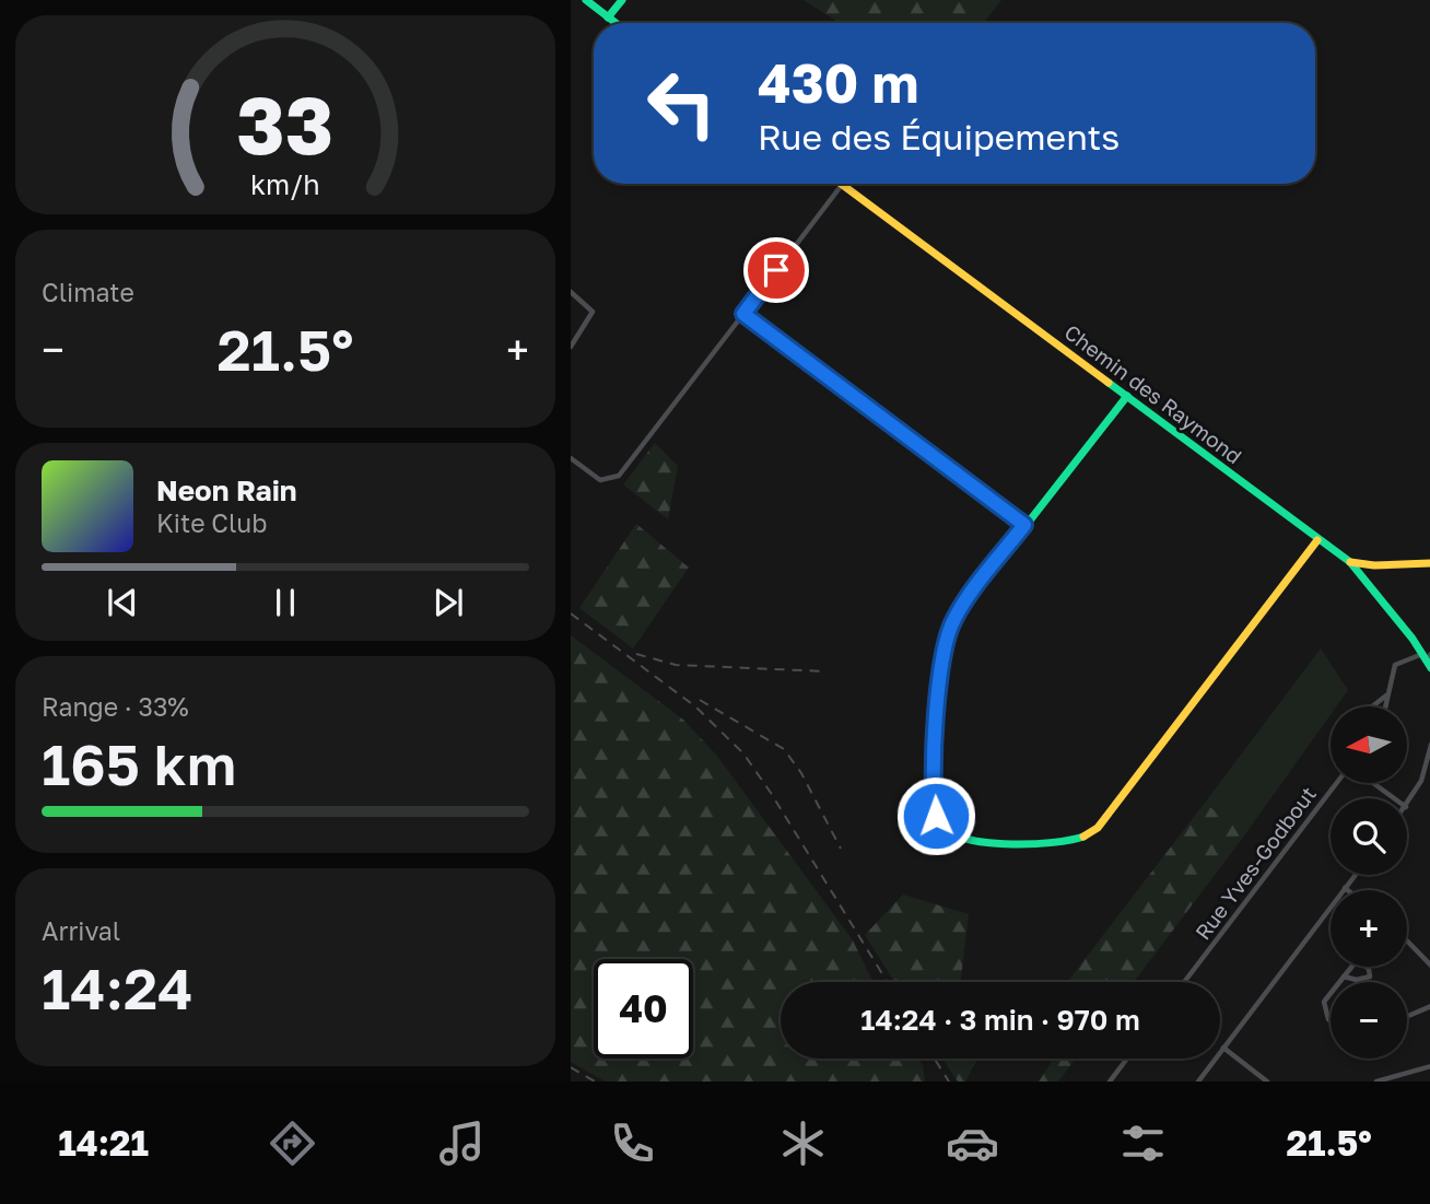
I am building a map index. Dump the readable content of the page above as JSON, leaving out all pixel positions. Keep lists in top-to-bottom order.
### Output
{
  "streets": {
    "street": ["Chemin des Raymond", "Rue Yves-Godbout"]
  },
  "north": "left",
  "page": {
    "turn": ["430 m", "Rue des Équipements"],
    "tile": [
      "Climate",
      ["Range · 33%", "165 km"],
      ["Arrival", "14:24"]
    ],
    "heat": ["−", "21.5°", "+"],
    "song": ["Neon Rain", "Kite Club"],
    "map_buttons": ["+", "−"],
    "limit": "40",
    "trip": "14:24 · 3 min · 970 m",
    "tabs": ["14:21", "21.5°"],
    "gauge": ["33", "km/h"]
  }
}
